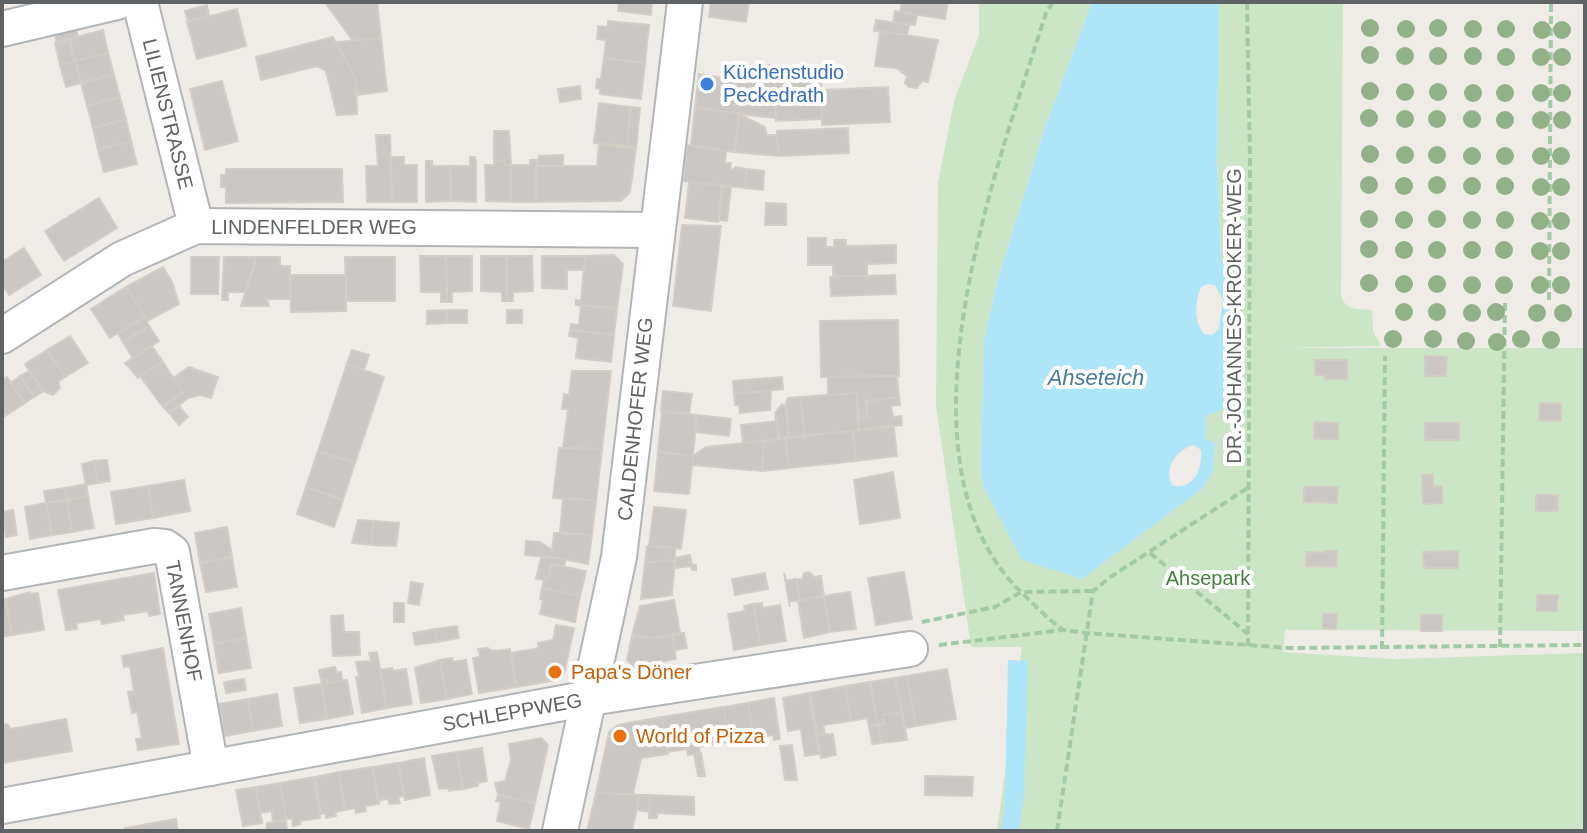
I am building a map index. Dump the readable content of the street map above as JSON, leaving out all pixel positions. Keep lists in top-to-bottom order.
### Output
{
  "streets": {
    "street": [
      "LILIENSTRASSE",
      "LINDENFELDER WEG",
      "CALDENHOFER WEG",
      "TANNENHOF",
      "SCHLEPPWEG"
    ],
    "path": ["DR.-JOHANNES-KROKER-WEG"]
  },
  "crossings": [
    ["LILIENSTRASSE", "LINDENFELDER WEG"],
    ["LINDENFELDER WEG", "CALDENHOFER WEG"],
    ["CALDENHOFER WEG", "SCHLEPPWEG"],
    ["TANNENHOF", "SCHLEPPWEG"]
  ],
  "water": ["Ahseteich"],
  "parks": ["Ahsepark"],
  "places": ["Küchenstudio Peckedrath", "Papa's Döner", "World of Pizza"]
}
